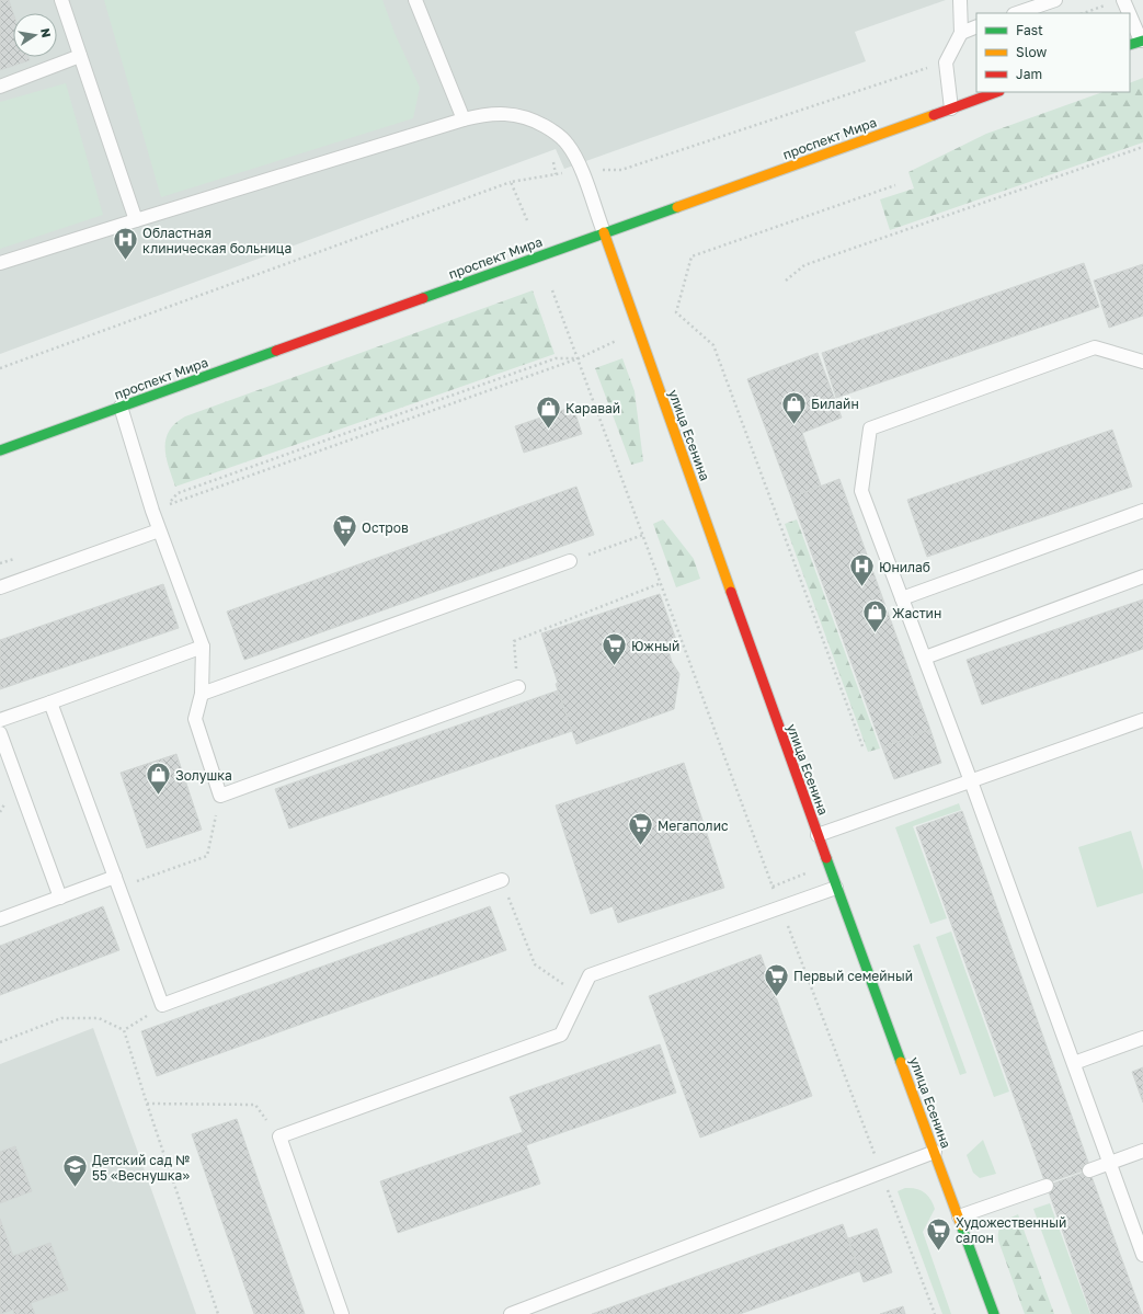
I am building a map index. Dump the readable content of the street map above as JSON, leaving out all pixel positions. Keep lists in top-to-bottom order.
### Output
{
  "streets": {
    "street": ["проспект Мира", "улица Есенина"]
  },
  "crossings": [
    ["проспект Мира", "улица Есенина"]
  ],
  "places": {
    "hospital": ["Областная клиническая больница", "Юнилаб"],
    "shop": [
      "Билайн",
      "Каравай",
      "Жастин",
      "Золушка"
    ],
    "supermarket": [
      "Остров",
      "Южный",
      "Мегаполис",
      "Первый семейный",
      "Художественный салон"
    ],
    "school or university": ["Детский сад № 55 «Веснушка»"]
  },
  "legend": ["Fast", "Slow", "Jam"],
  "north": "right"
}
